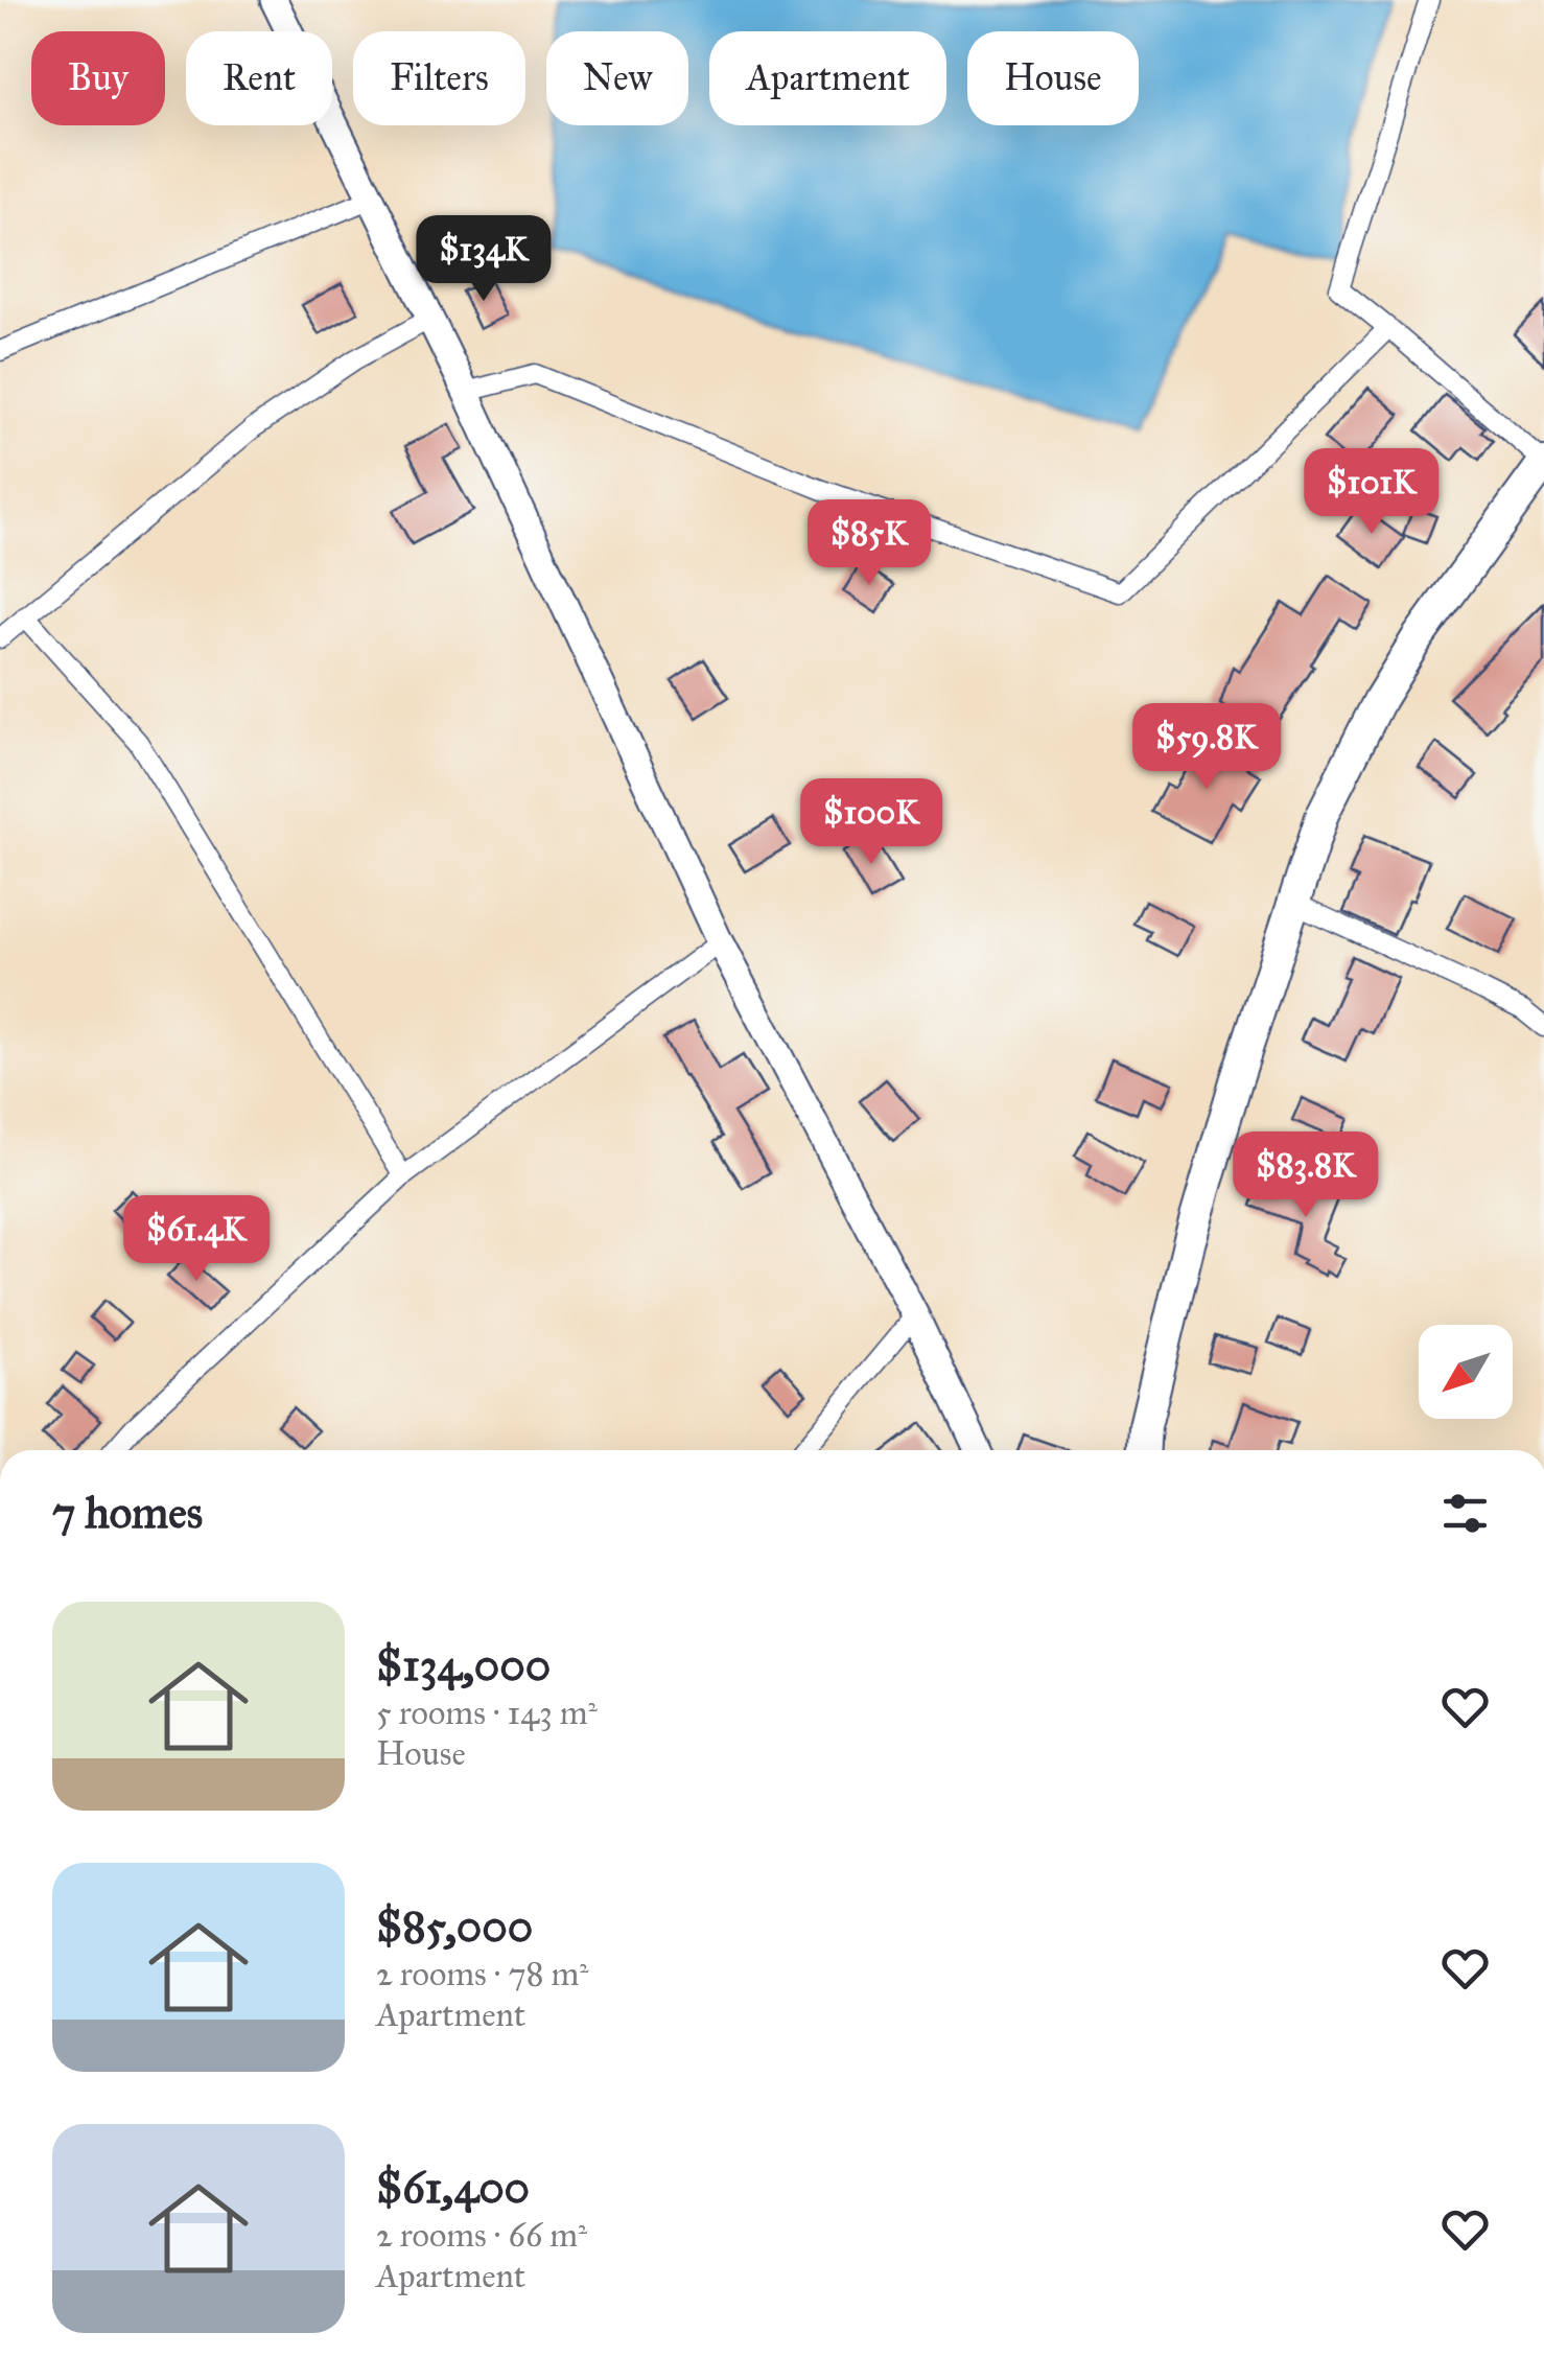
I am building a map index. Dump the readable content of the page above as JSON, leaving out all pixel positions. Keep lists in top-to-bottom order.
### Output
{
  "north": "bottom left",
  "page": {
    "chip": [
      "Buy",
      "Rent",
      "Filters",
      "New",
      "Apartment",
      "House"
    ],
    "price": [
      "$134K",
      "$101K",
      "$85K",
      "$59.8K",
      "$100K",
      "$83.8K",
      "$61.4K"
    ],
    "heading": "7 homes",
    "list": [
      {
        "name": "$134,000",
        "note": "5 rooms · 143 m² · House"
      },
      {
        "name": "$85,000",
        "note": "2 rooms · 78 m² · Apartment"
      },
      {
        "name": "$61,400",
        "note": "2 rooms · 66 m² · Apartment"
      }
    ]
  }
}
